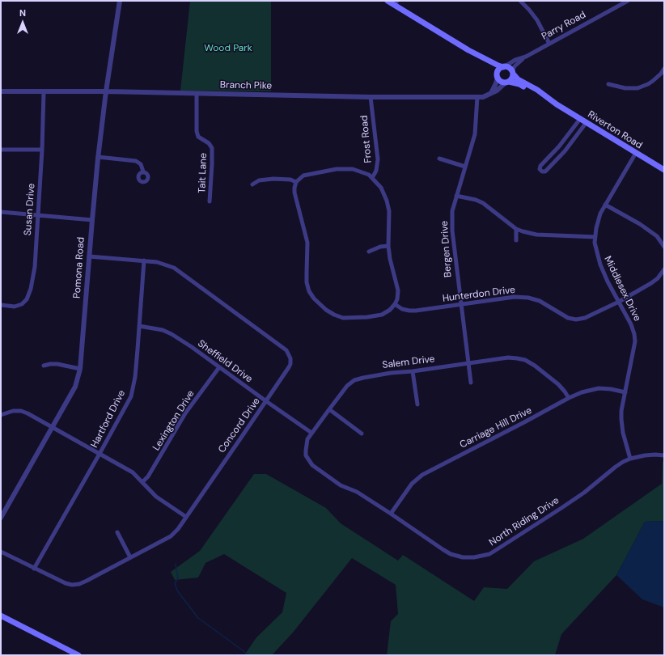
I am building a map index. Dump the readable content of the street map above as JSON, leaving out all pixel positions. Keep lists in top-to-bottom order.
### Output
{
  "streets": {
    "main road": ["Riverton Road"],
    "street": [
      "Parry Road",
      "Branch Pike",
      "Frost Road",
      "Tait Lane",
      "Susan Drive",
      "Bergen Drive",
      "Pomona Road",
      "Middlesex Drive",
      "Hunterdon Drive",
      "Sheffield Drive",
      "Salem Drive",
      "Hartford Drive",
      "Lexington Drive",
      "Concord Drive",
      "Carriage Hill Drive",
      "North Riding Drive"
    ]
  },
  "crossings": [
    ["Parry Road", "Branch Pike"],
    ["Parry Road", "Riverton Road"],
    ["Branch Pike", "Riverton Road"],
    ["Branch Pike", "Frost Road"],
    ["Branch Pike", "Tait Lane"],
    ["Branch Pike", "Susan Drive"],
    ["Branch Pike", "Bergen Drive"],
    ["Branch Pike", "Pomona Road"],
    ["Riverton Road", "Middlesex Drive"],
    ["Bergen Drive", "Hunterdon Drive"],
    ["Bergen Drive", "Salem Drive"],
    ["Pomona Road", "Concord Drive"],
    ["Middlesex Drive", "Hunterdon Drive"],
    ["Middlesex Drive", "Carriage Hill Drive"],
    ["Middlesex Drive", "North Riding Drive"],
    ["Sheffield Drive", "Salem Drive"],
    ["Sheffield Drive", "Hartford Drive"],
    ["Sheffield Drive", "Lexington Drive"],
    ["Sheffield Drive", "Concord Drive"],
    ["Salem Drive", "Carriage Hill Drive"],
    ["Salem Drive", "North Riding Drive"],
    ["Hartford Drive", "Concord Drive"],
    ["Carriage Hill Drive", "North Riding Drive"]
  ],
  "parks": ["Wood Park"],
  "north": "top"
}
